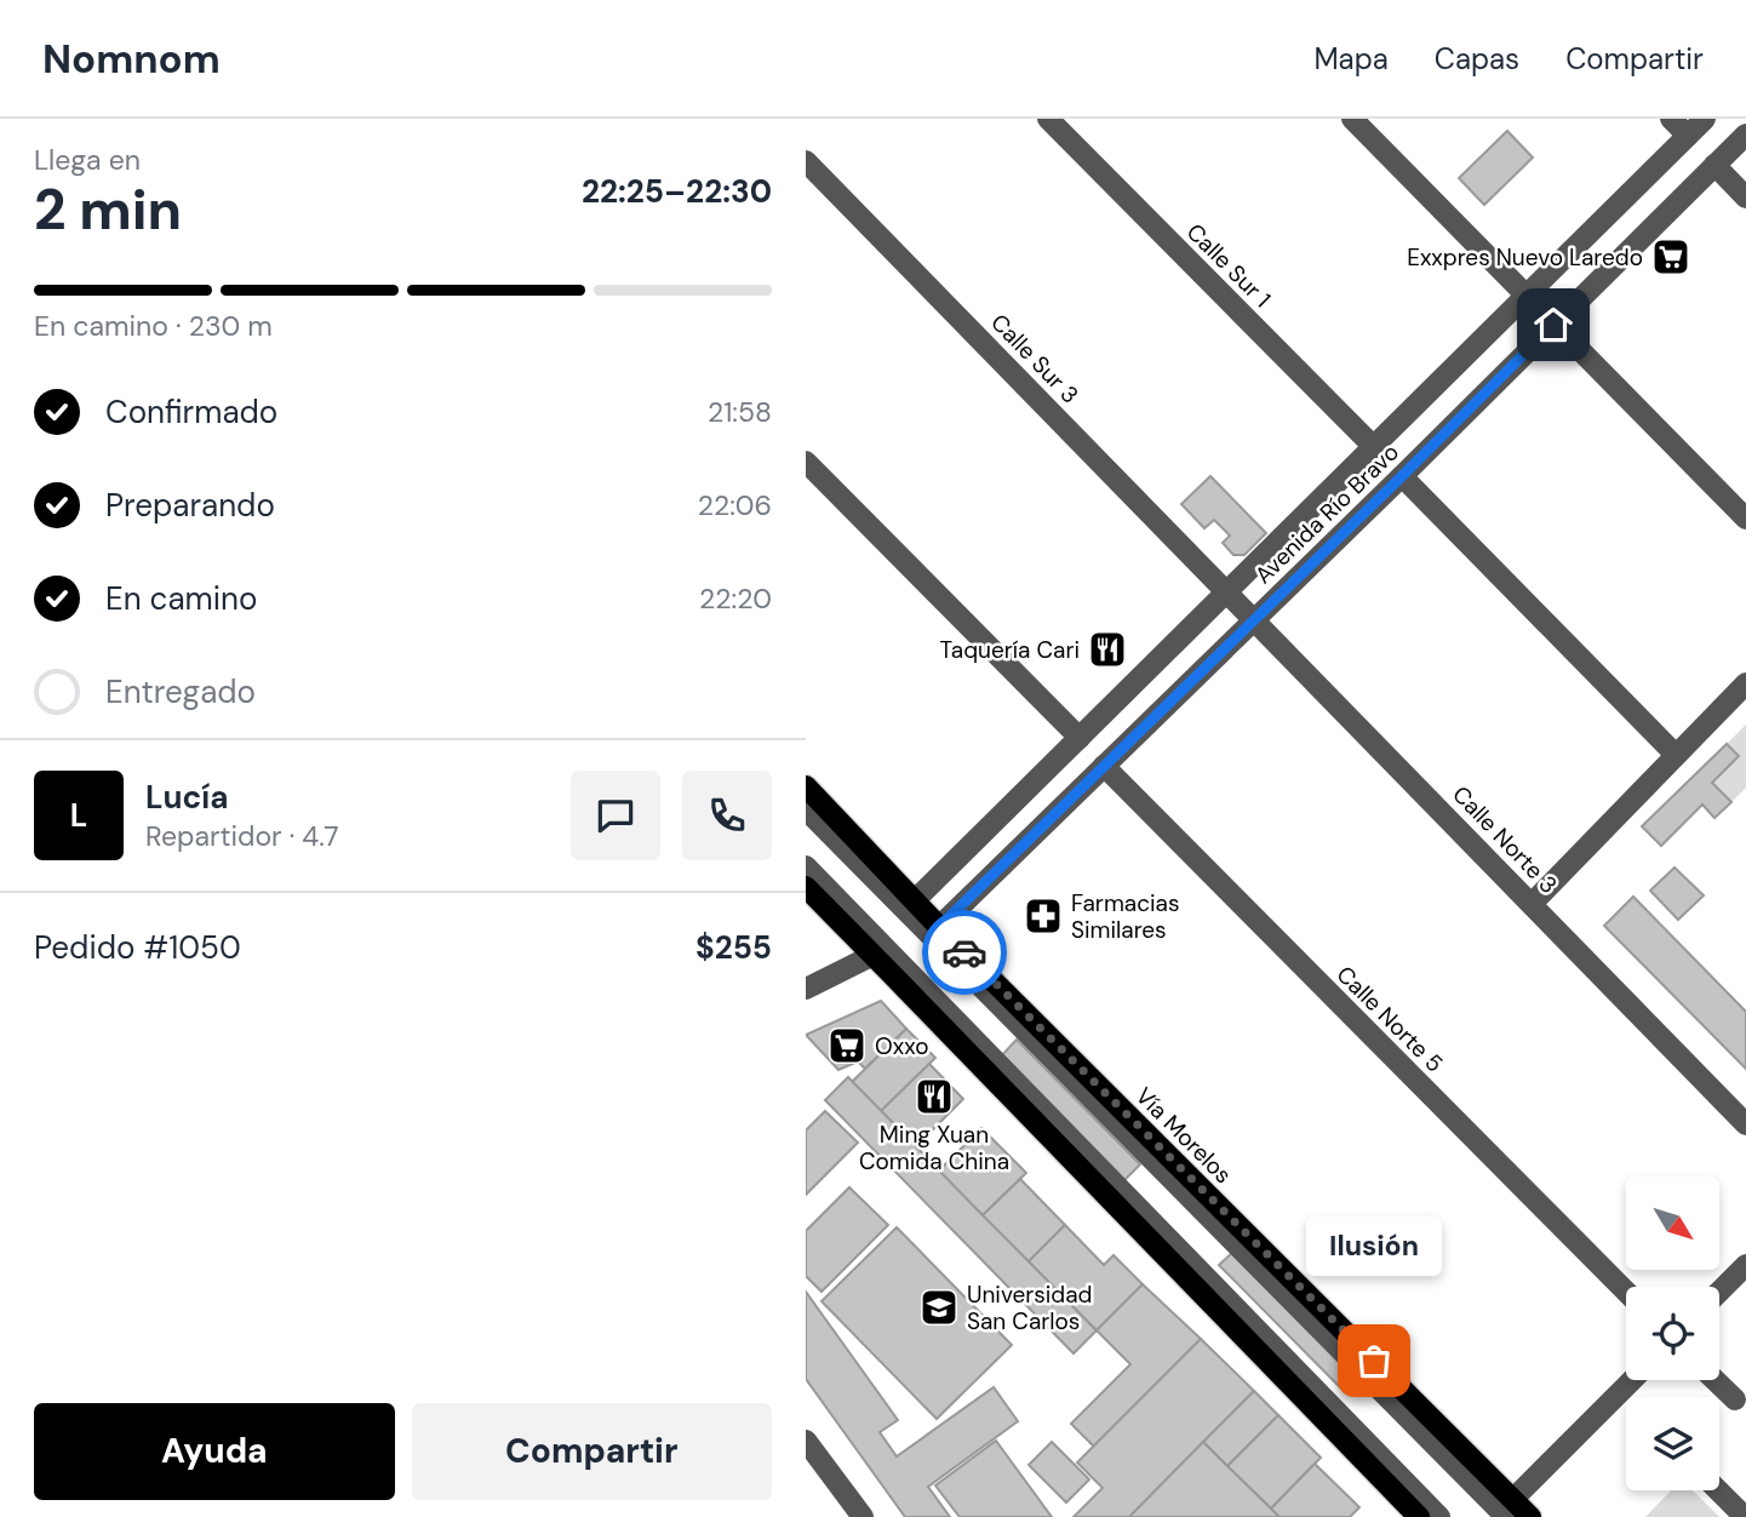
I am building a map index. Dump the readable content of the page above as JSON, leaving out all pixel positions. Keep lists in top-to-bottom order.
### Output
{
  "streets": {
    "main road": ["Vía Morelos"],
    "street": [
      "Calle Sur 1",
      "Calle Sur 3",
      "Avenida Río Bravo",
      "Calle Norte 3",
      "Calle Norte 5"
    ]
  },
  "crossings": [
    ["Calle Sur 1", "Avenida Río Bravo"],
    ["Calle Sur 3", "Avenida Río Bravo"],
    ["Calle Sur 3", "Calle Norte 3"],
    ["Avenida Río Bravo", "Calle Norte 3"],
    ["Avenida Río Bravo", "Calle Norte 5"],
    ["Avenida Río Bravo", "Vía Morelos"]
  ],
  "places": {
    "supermarket": ["Exxpres Nuevo Laredo", "Oxxo"],
    "restaurant": ["Taquería Cari", "Ming Xuan Comida China"],
    "pharmacy": ["Farmacias Similares"],
    "school or university": ["Universidad San Carlos"],
    "other": ["Ilusión"]
  },
  "north": "bottom right",
  "page": {
    "header": "Nomnom",
    "nav": ["Mapa", "Capas", "Compartir"],
    "heading": ["2 min", "Llega en", "22:25–22:30"],
    "panel": [
      "Lucía",
      "Repartidor · 4.7",
      "Pedido #1050",
      "$255"
    ],
    "bar": "En camino · 230 m",
    "list": [
      ["Confirmado", "21:58"],
      ["Preparando", "22:06"],
      ["En camino", "22:20"],
      "Entregado"
    ],
    "round": "L",
    "bubble": "Ilusión",
    "buttons": ["Ayuda", "Compartir"]
  }
}
